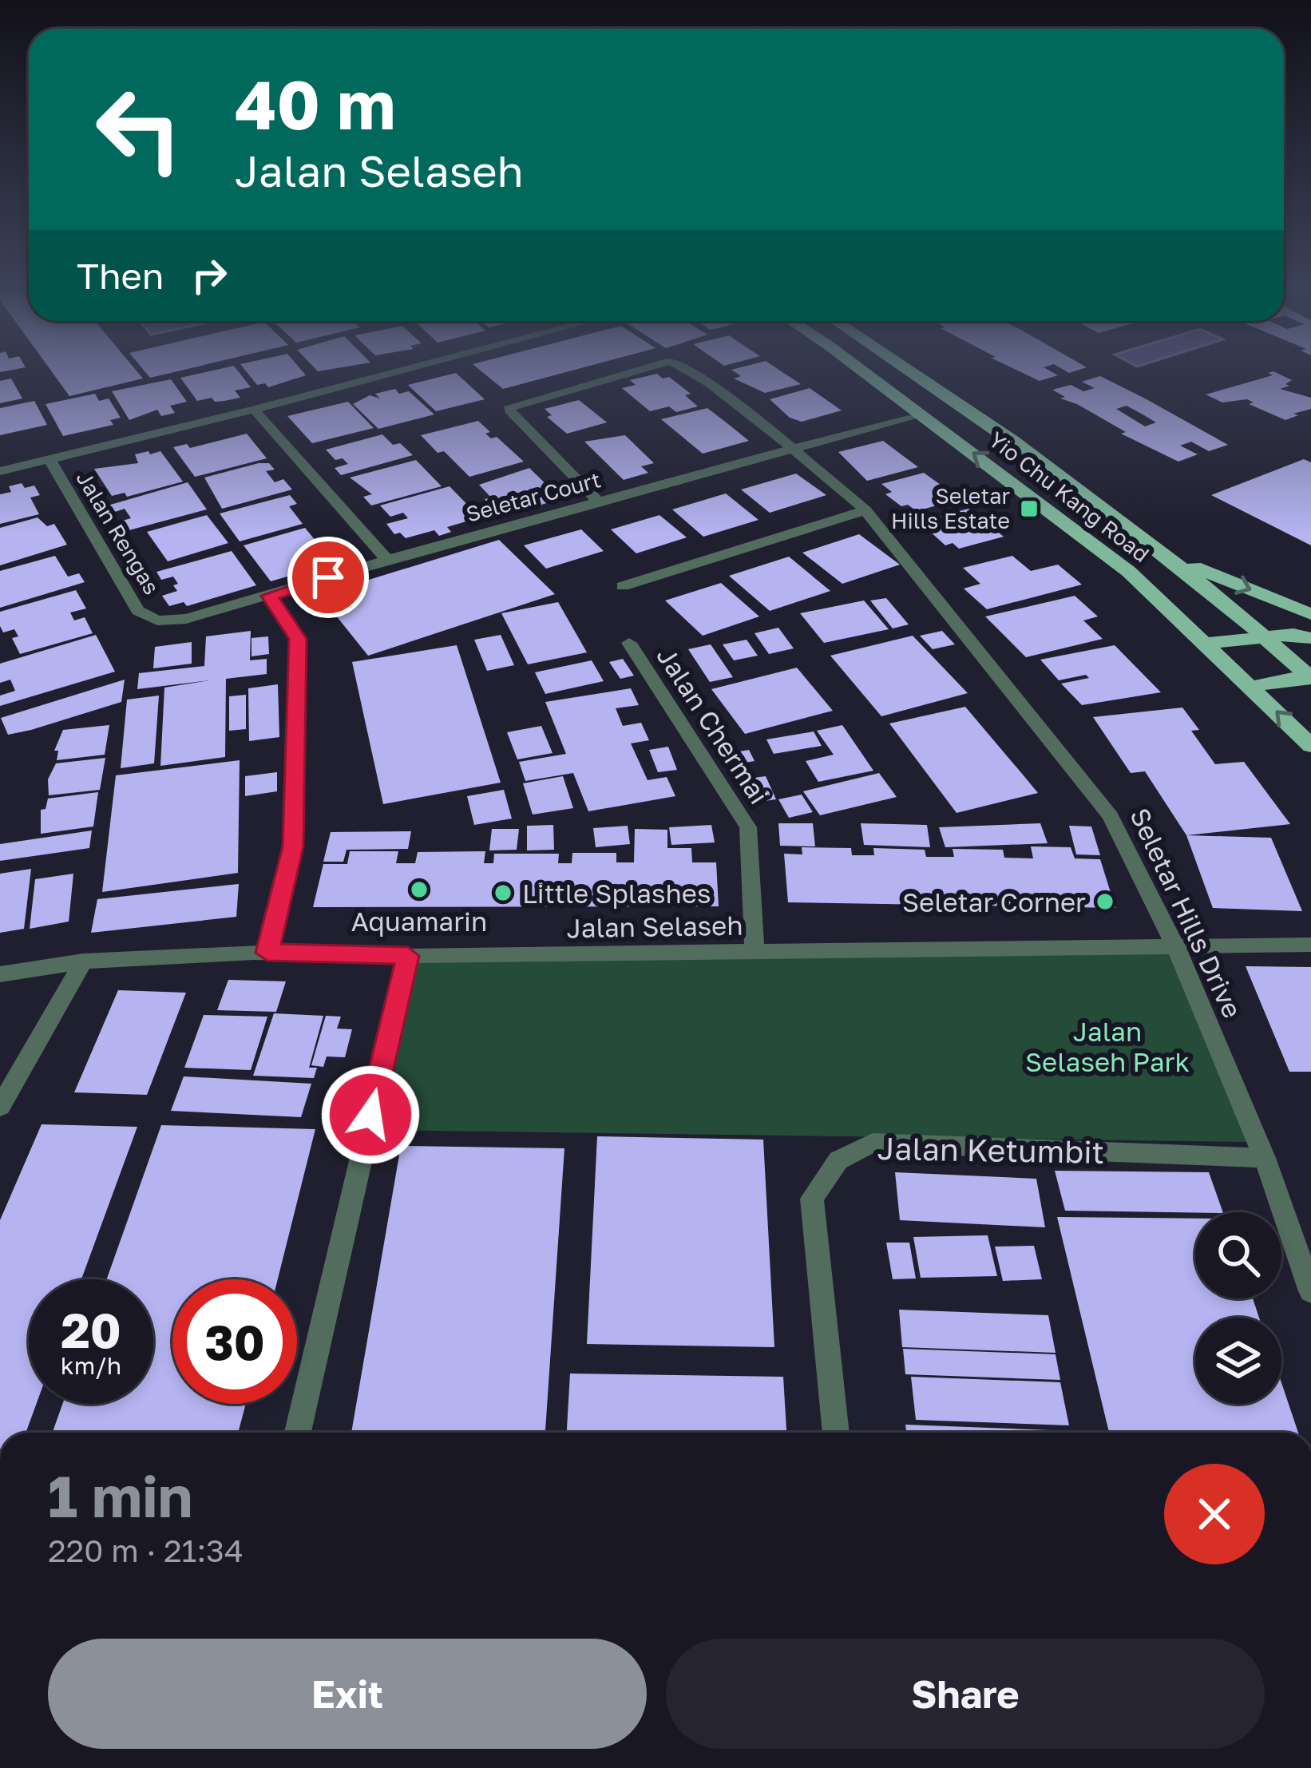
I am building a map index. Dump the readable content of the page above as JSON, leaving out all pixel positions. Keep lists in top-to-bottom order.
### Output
{
  "streets": {
    "main road": ["Yio Chu Kang Road"],
    "street": [
      "Seletar Court",
      "Jalan Rengas",
      "Jalan Chermai",
      "Seletar Hills Drive",
      "Jalan Selaseh",
      "Jalan Ketumbit"
    ]
  },
  "crossings": [
    ["Seletar Court", "Yio Chu Kang Road"],
    ["Seletar Court", "Jalan Rengas"],
    ["Seletar Court", "Seletar Hills Drive"],
    ["Jalan Chermai", "Jalan Selaseh"],
    ["Seletar Hills Drive", "Jalan Selaseh"],
    ["Seletar Hills Drive", "Jalan Ketumbit"]
  ],
  "parks": ["Jalan Selaseh Park"],
  "places": {
    "transit": ["Seletar Hills Estate"],
    "other": ["Aquamarin", "Little Splashes", "Seletar Corner"]
  },
  "page": {
    "turn": ["40 m", "Jalan Selaseh"],
    "then": "Then",
    "speed": "20 km/h",
    "limit": "30",
    "heading": ["1 min", "220 m · 21:34"],
    "buttons": ["Exit", "Share"]
  }
}
